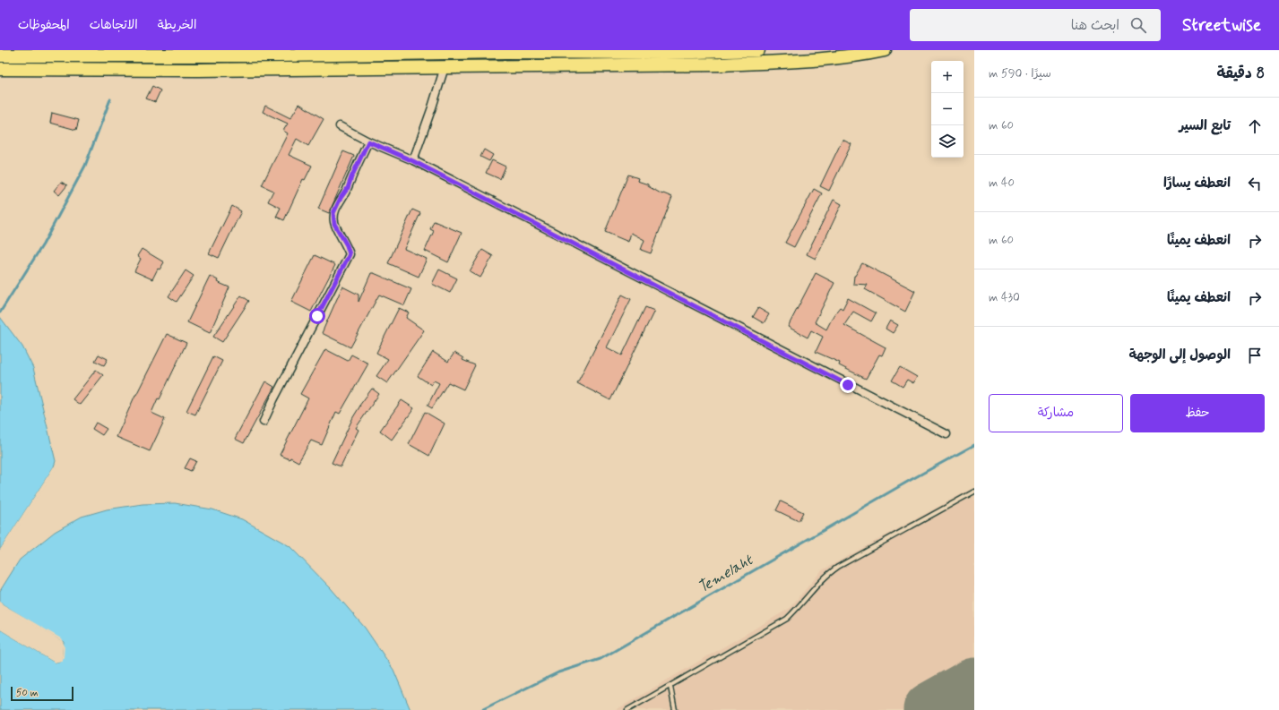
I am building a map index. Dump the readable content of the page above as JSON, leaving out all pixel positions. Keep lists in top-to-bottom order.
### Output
{
  "water": ["Temelaht"],
  "scale_bar": "50 m",
  "page": {
    "header": "Streetwise",
    "search": "ابحث هنا",
    "nav": ["الخريطة", "الاتجاهات", "المحفوظات"],
    "heading": ["8 دقيقة", "سيرًا · 590 m"],
    "map_buttons": ["+", "−"],
    "list": [
      ["تابع السير", "60 m"],
      ["انعطف يسارًا", "40 m"],
      ["انعطف يمينًا", "60 m"],
      ["انعطف يمينًا", "430 m"],
      "الوصول إلى الوجهة"
    ],
    "buttons": ["حفظ", "مشاركة"],
    "scale": "50 m"
  }
}
